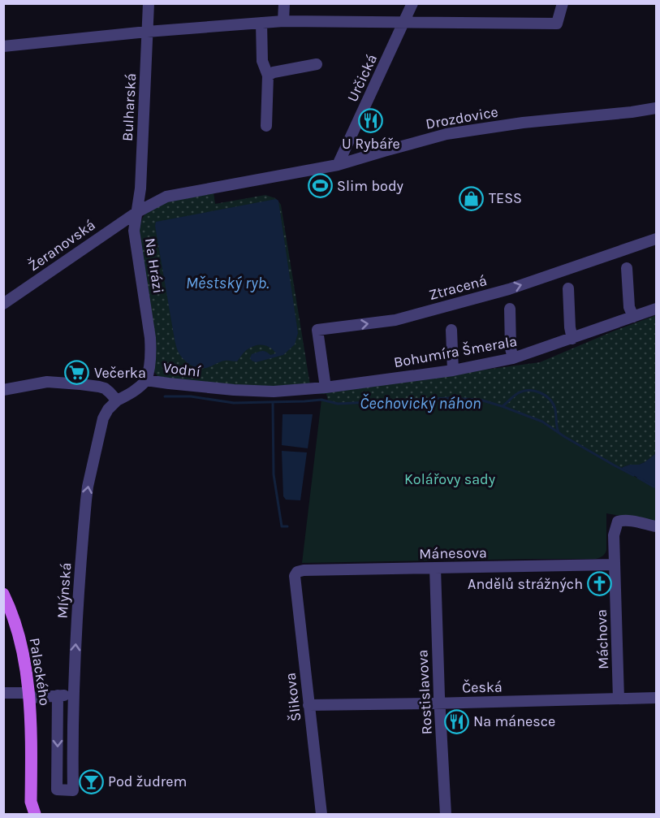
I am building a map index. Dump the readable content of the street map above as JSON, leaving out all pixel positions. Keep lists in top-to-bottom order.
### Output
{
  "streets": {
    "main road": ["Palackého"],
    "street": [
      "Určická",
      "Bulharská",
      "Drozdovice",
      "Žeranovská",
      "Na Hrázi",
      "Ztracená",
      "Bohumíra Šmerala",
      "Vodní",
      "Mánesova",
      "Mlýnská",
      "Máchova",
      "Česká",
      "Rostislavova",
      "Šlikova"
    ]
  },
  "crossings": [
    ["Určická", "Drozdovice"],
    ["Bulharská", "Drozdovice"],
    ["Bulharská", "Žeranovská"],
    ["Bulharská", "Na Hrázi"],
    ["Drozdovice", "Žeranovská"],
    ["Drozdovice", "Na Hrázi"],
    ["Žeranovská", "Na Hrázi"],
    ["Na Hrázi", "Vodní"],
    ["Ztracená", "Bohumíra Šmerala"],
    ["Bohumíra Šmerala", "Vodní"],
    ["Vodní", "Mlýnská"],
    ["Mánesova", "Máchova"],
    ["Mánesova", "Rostislavova"],
    ["Mánesova", "Šlikova"],
    ["Máchova", "Česká"],
    ["Česká", "Rostislavova"],
    ["Česká", "Šlikova"]
  ],
  "one_way": ["Ztracená"],
  "water": ["Městský ryb.", "Čechovický náhon"],
  "parks": ["Kolářovy sady"],
  "places": {
    "restaurant": ["U Rybáře", "Na mánesce"],
    "sports": ["Slim body"],
    "shop": ["TESS"],
    "supermarket": ["Večerka"],
    "church": ["Andělů strážných"],
    "bar": ["Pod žudrem"]
  }
}
